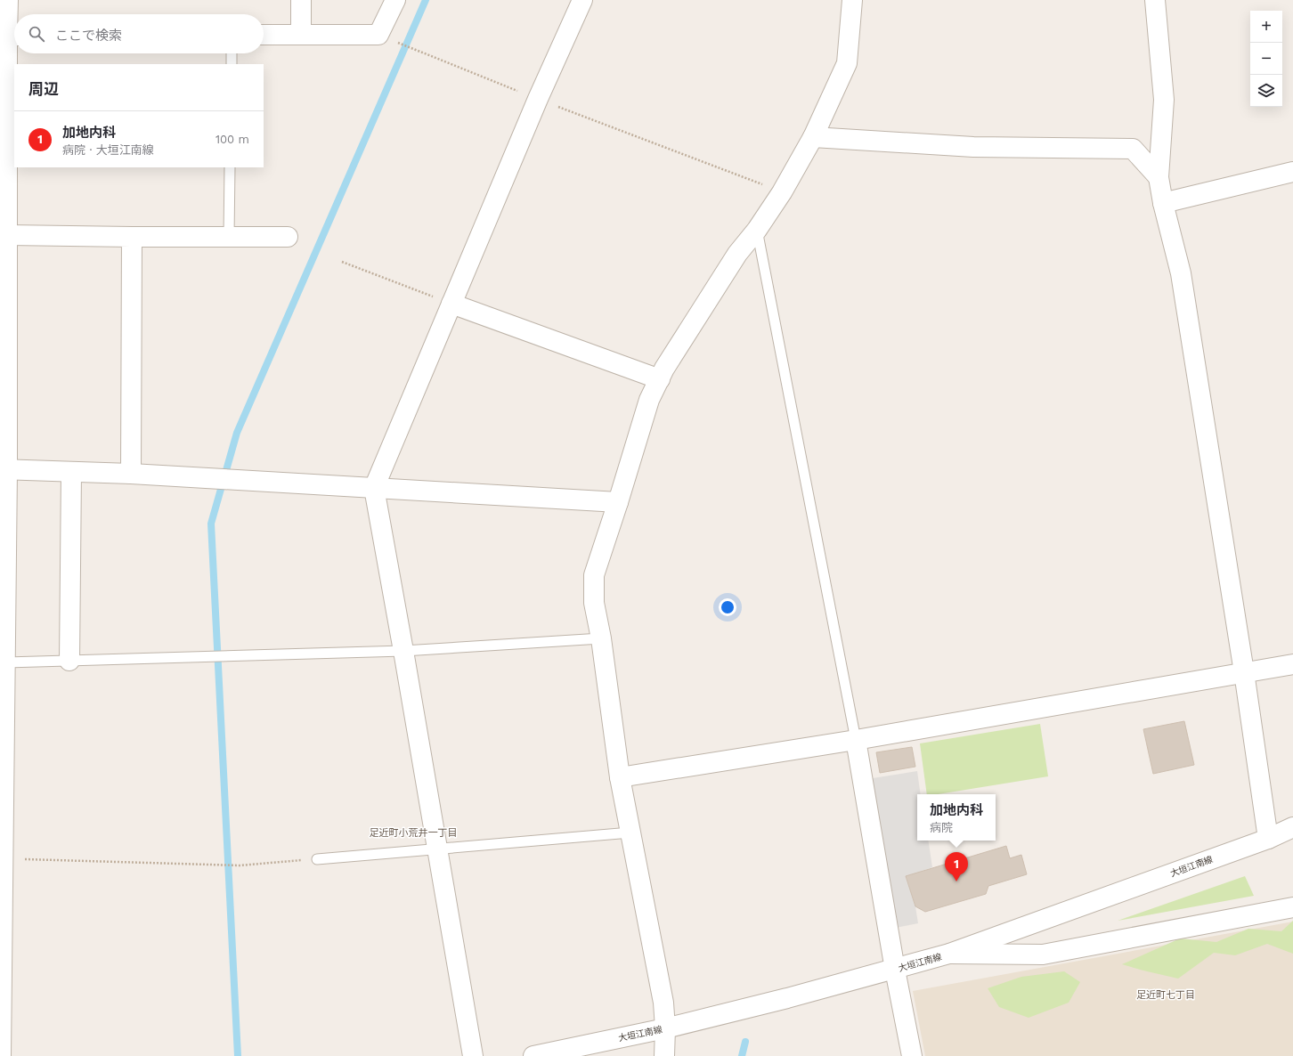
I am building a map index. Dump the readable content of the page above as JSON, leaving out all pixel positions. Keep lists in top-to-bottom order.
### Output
{
  "streets": {
    "street": ["大垣江南線"]
  },
  "districts": ["足近町小荒井一丁目", "足近町七丁目"],
  "page": {
    "map_buttons": ["+", "−"],
    "search": "ここで検索",
    "heading": "周辺",
    "list": [
      {
        "mark": "1",
        "name": "加地内科",
        "note": "病院 · 大垣江南線",
        "value": "100 m"
      }
    ],
    "popup": ["加地内科", "病院"],
    "pins": "1"
  }
}
